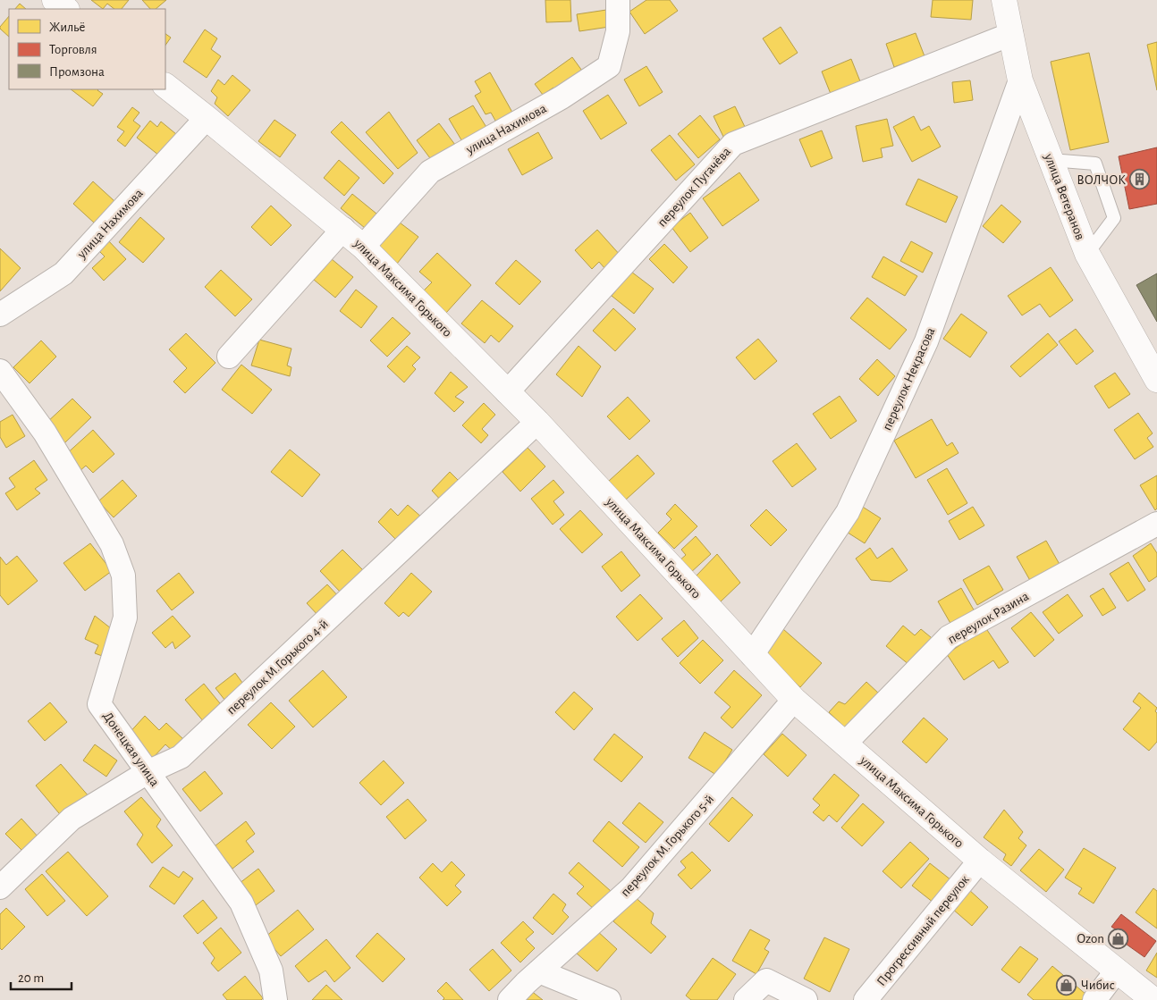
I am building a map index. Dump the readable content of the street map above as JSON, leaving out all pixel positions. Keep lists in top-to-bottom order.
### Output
{
  "streets": {
    "street": [
      "улица Нахимова",
      "переулок Пугачёва",
      "улица Ветеранов",
      "улица Максима Горького",
      "переулок Некрасова",
      "переулок Разина",
      "переулок М.Горького 4-й",
      "Донецкая улица",
      "переулок М.Горького 5-й",
      "Прогрессивный переулок"
    ]
  },
  "crossings": [
    ["улица Нахимова", "улица Максима Горького"],
    ["переулок Пугачёва", "улица Ветеранов"],
    ["переулок Пугачёва", "улица Максима Горького"],
    ["улица Ветеранов", "переулок Некрасова"],
    ["улица Максима Горького", "переулок Некрасова"],
    ["улица Максима Горького", "переулок Разина"],
    ["улица Максима Горького", "переулок М.Горького 4-й"],
    ["улица Максима Горького", "переулок М.Горького 5-й"],
    ["улица Максима Горького", "Прогрессивный переулок"],
    ["переулок М.Горького 4-й", "Донецкая улица"]
  ],
  "places": {
    "building": ["ВОЛЧОК"],
    "shop": ["Ozon", "Чибис"]
  },
  "legend": ["Жильё", "Торговля", "Промзона"],
  "scale_bar": "20 m"
}
